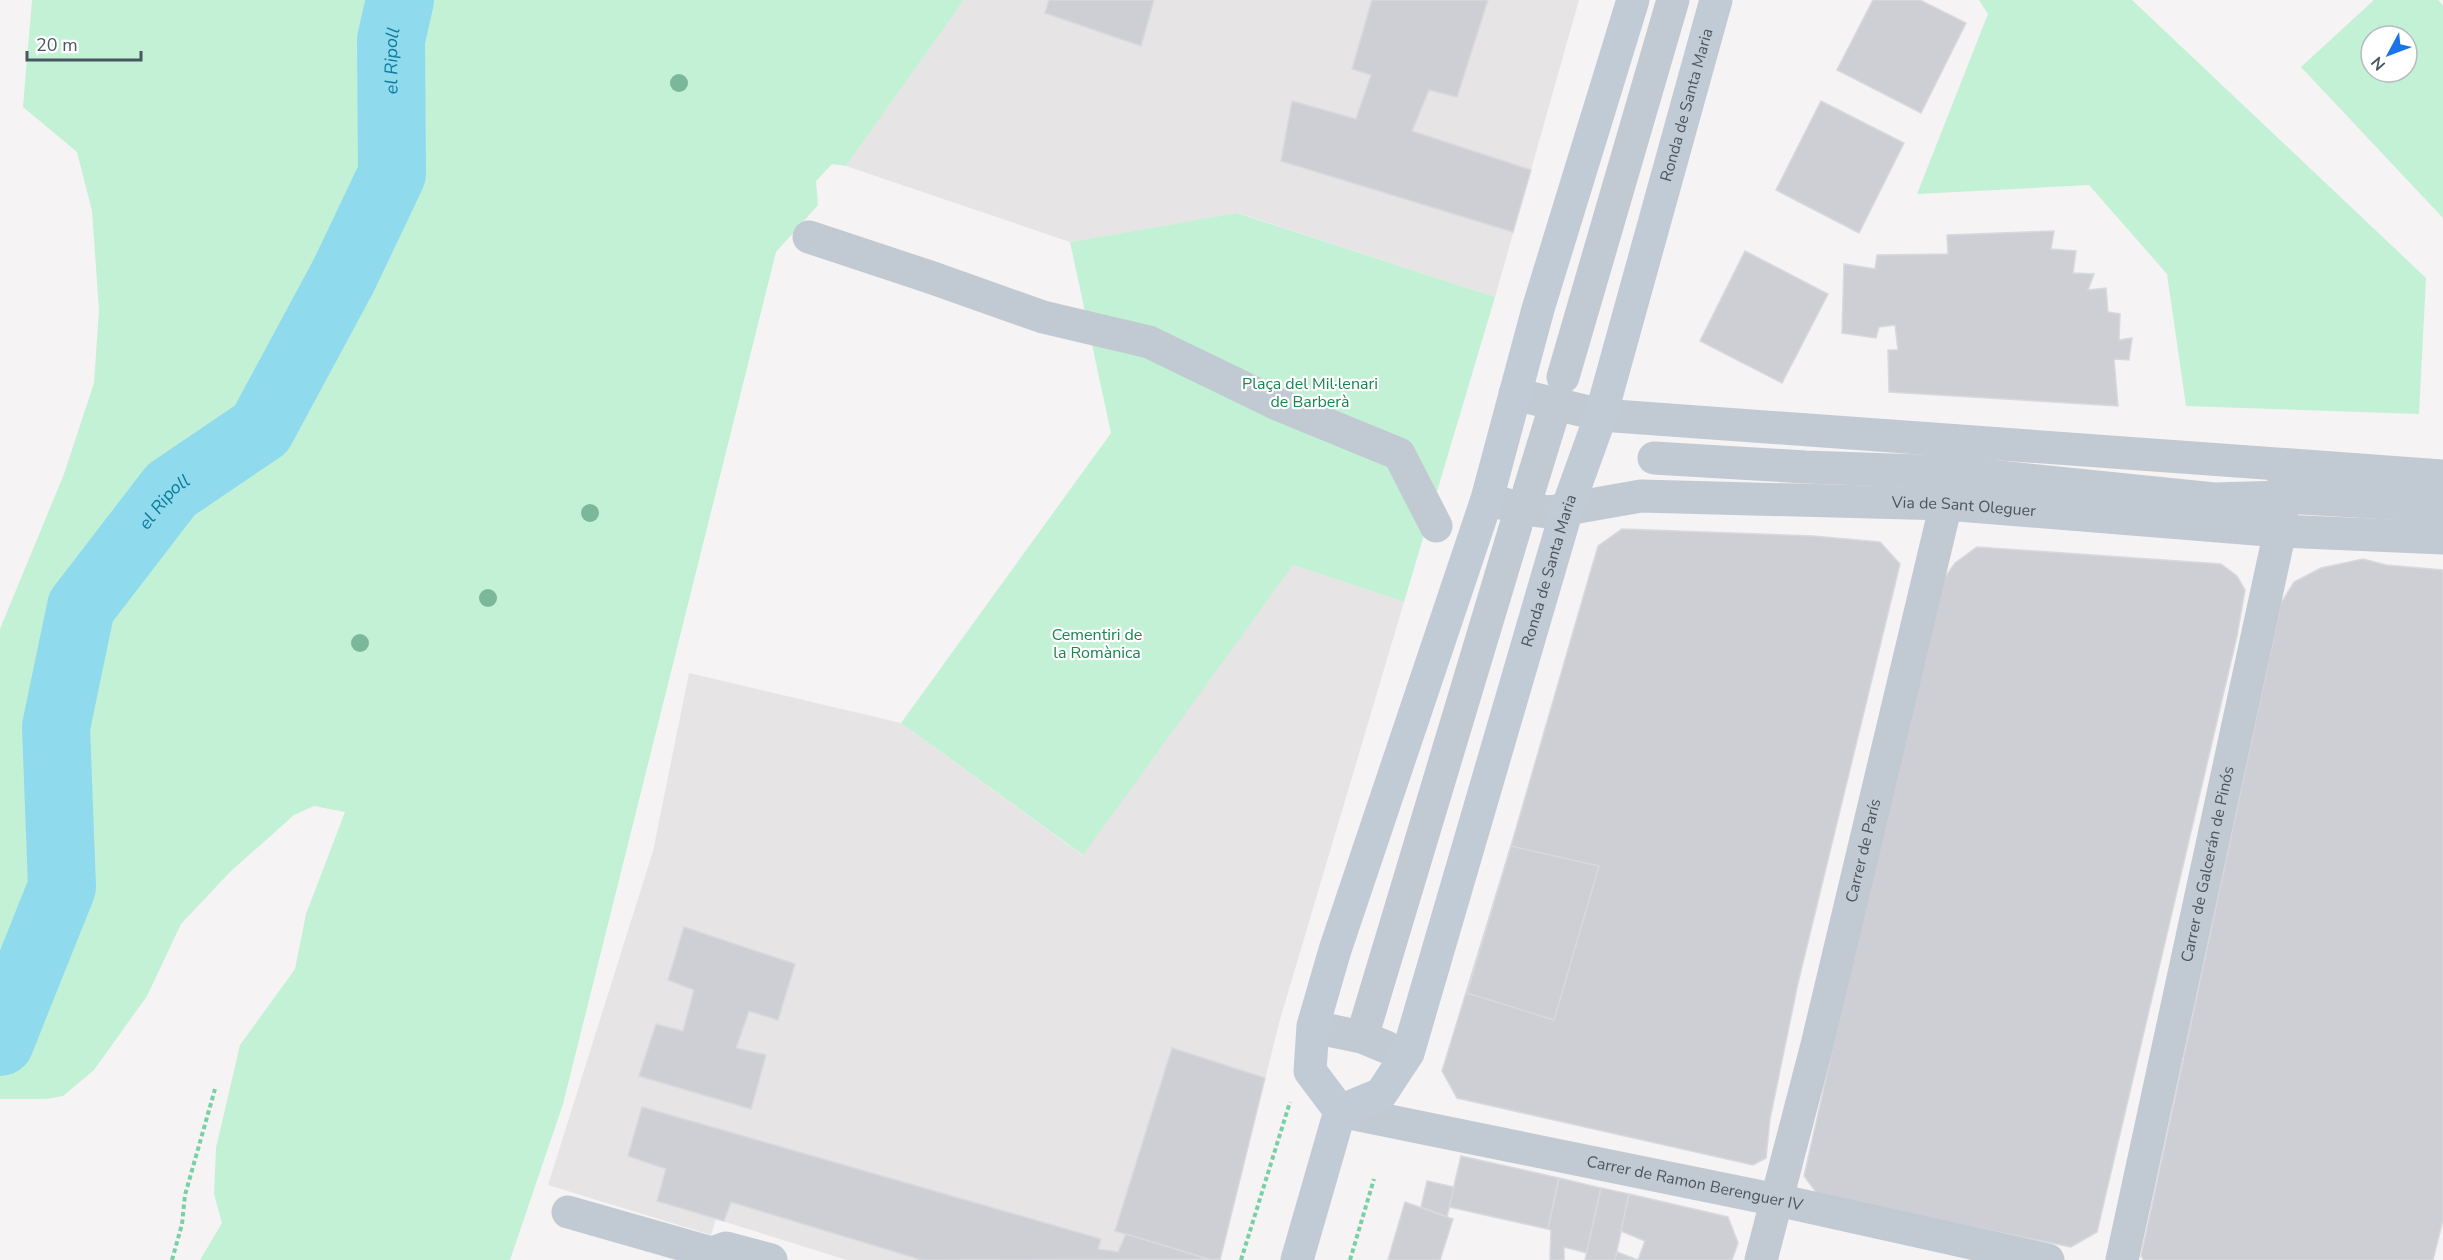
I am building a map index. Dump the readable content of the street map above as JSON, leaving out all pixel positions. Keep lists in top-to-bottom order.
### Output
{
  "streets": {
    "street": [
      "Ronda de Santa Maria",
      "Via de Sant Oleguer",
      "Carrer de París",
      "Carrer de Galcerán de Pinós",
      "Carrer de Ramon Berenguer IV"
    ]
  },
  "crossings": [
    ["Ronda de Santa Maria", "Via de Sant Oleguer"],
    ["Ronda de Santa Maria", "Carrer de Ramon Berenguer IV"],
    ["Via de Sant Oleguer", "Carrer de París"],
    ["Via de Sant Oleguer", "Carrer de Galcerán de Pinós"],
    ["Carrer de París", "Carrer de Ramon Berenguer IV"]
  ],
  "water": ["el Ripoll"],
  "parks": ["Plaça del Mil·lenari de Barberà", "Cementiri de la Romànica"],
  "scale_bar": "20 m",
  "north": "bottom left"
}
